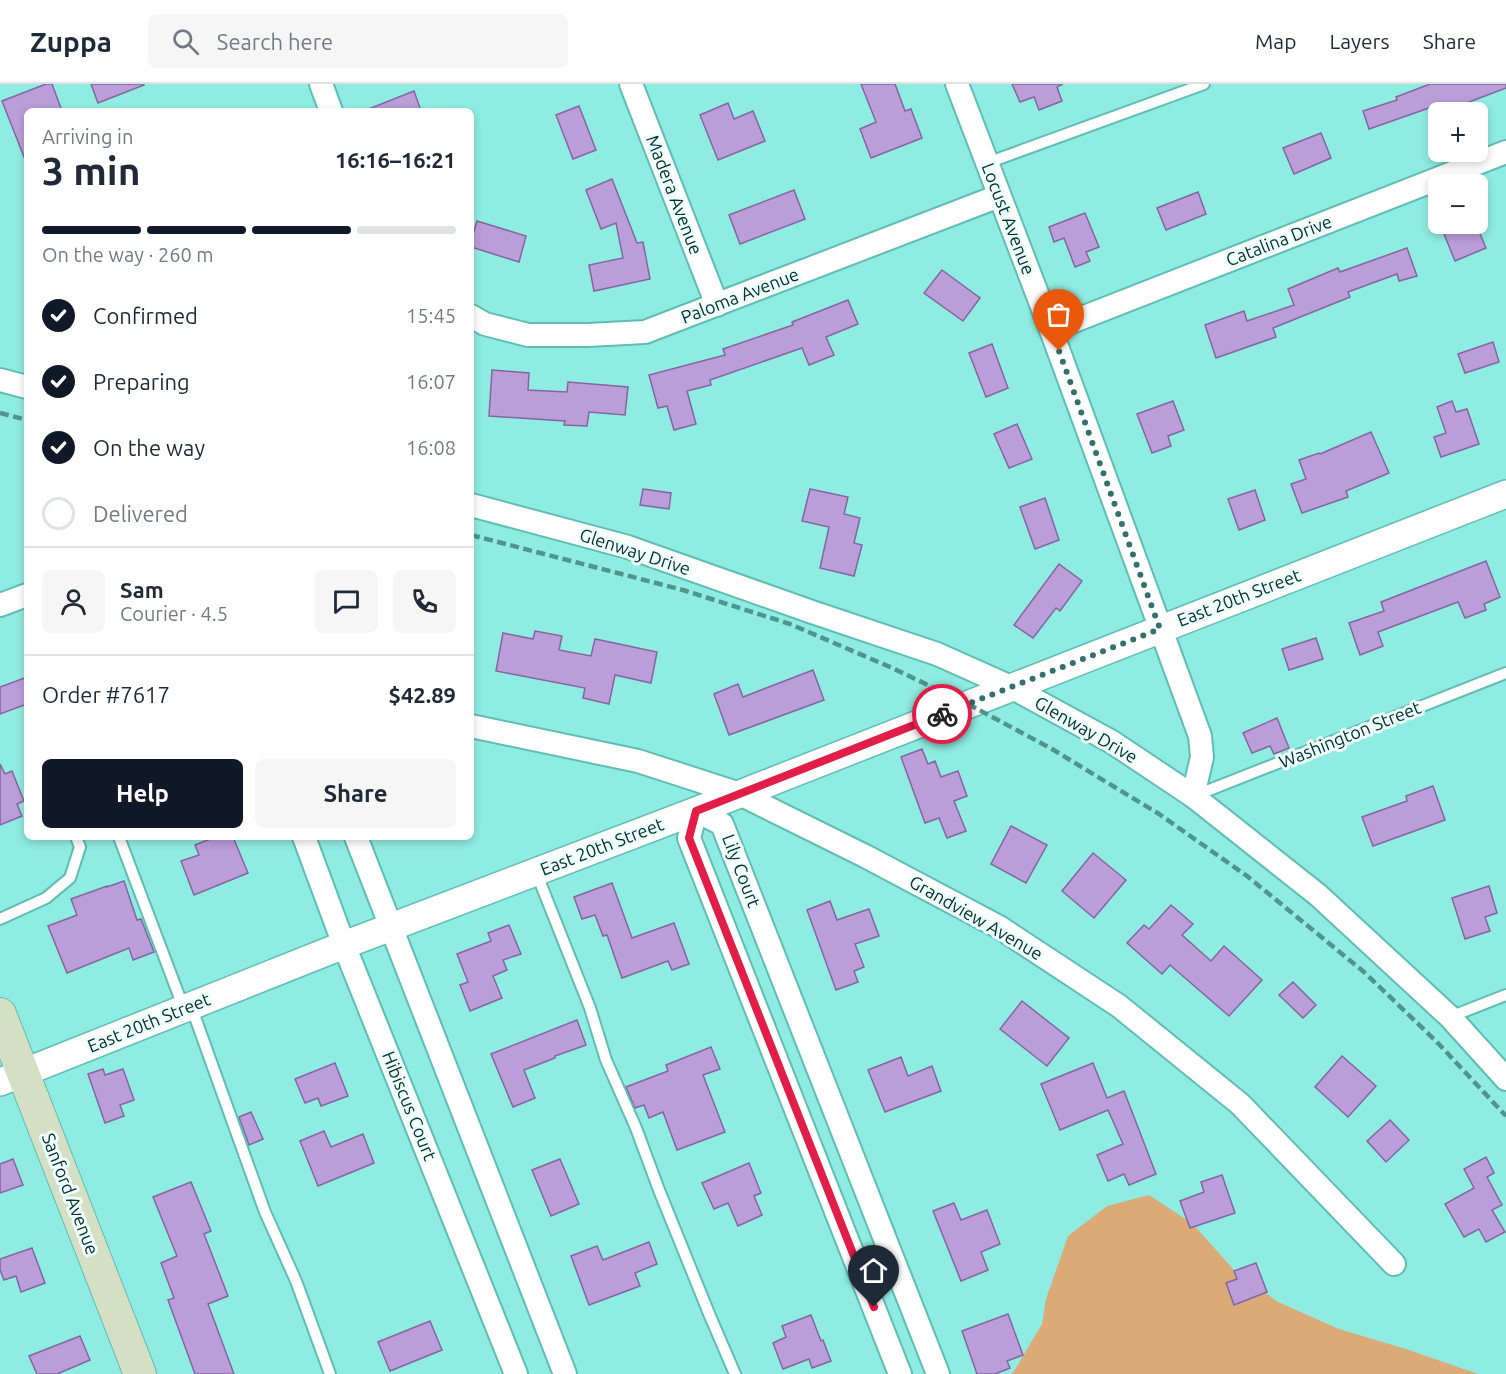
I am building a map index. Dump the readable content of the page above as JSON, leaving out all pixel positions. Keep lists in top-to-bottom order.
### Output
{
  "streets": {
    "main road": ["Sanford Avenue"],
    "street": [
      "Madera Avenue",
      "Locust Avenue",
      "Catalina Drive",
      "Paloma Avenue",
      "Glenway Drive",
      "East 20th Street",
      "Lily Court",
      "Grandview Avenue",
      "Hibiscus Court"
    ],
    "lane": ["Washington Street"]
  },
  "crossings": [
    ["Madera Avenue", "Paloma Avenue"],
    ["Locust Avenue", "Catalina Drive"],
    ["Locust Avenue", "Paloma Avenue"],
    ["Locust Avenue", "Glenway Drive"],
    ["Locust Avenue", "East 20th Street"],
    ["Locust Avenue", "Washington Street"],
    ["Glenway Drive", "East 20th Street"],
    ["Glenway Drive", "Washington Street"],
    ["East 20th Street", "Lily Court"],
    ["East 20th Street", "Grandview Avenue"],
    ["East 20th Street", "Hibiscus Court"],
    ["East 20th Street", "Sanford Avenue"]
  ],
  "page": {
    "header": "Zuppa",
    "search": "Search here",
    "nav": ["Map", "Layers", "Share"],
    "map_buttons": ["+", "−"],
    "heading": ["3 min", "Arriving in", "16:16–16:21"],
    "panel": [
      "Sam",
      "Courier · 4.5",
      "Order #7617",
      "$42.89"
    ],
    "bar": "On the way · 260 m",
    "list": [
      ["Confirmed", "15:45"],
      ["Preparing", "16:07"],
      ["On the way", "16:08"],
      "Delivered"
    ],
    "buttons": ["Help", "Share"]
  }
}
